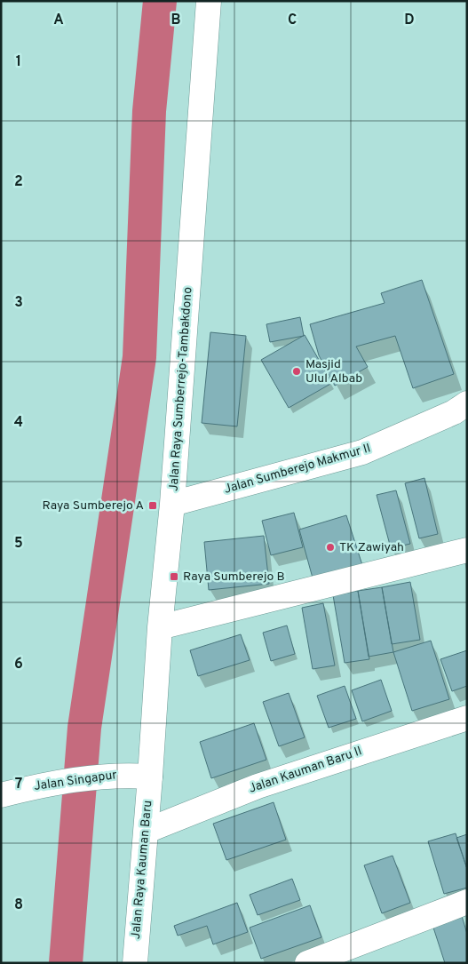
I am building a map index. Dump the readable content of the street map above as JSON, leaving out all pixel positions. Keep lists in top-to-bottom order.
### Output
{
  "streets": {
    "street": [
      "Jalan Raya Sumberrejo-Tambakdono",
      "Jalan Sumberejo Makmur II",
      "Jalan Kauman Baru II",
      "Jalan Singapur",
      "Jalan Raya Kauman Baru"
    ]
  },
  "crossings": [
    ["Jalan Raya Sumberrejo-Tambakdono", "Jalan Sumberejo Makmur II"],
    ["Jalan Raya Sumberrejo-Tambakdono", "Jalan Singapur"],
    ["Jalan Raya Sumberrejo-Tambakdono", "Jalan Raya Kauman Baru"],
    ["Jalan Kauman Baru II", "Jalan Raya Kauman Baru"],
    ["Jalan Singapur", "Jalan Raya Kauman Baru"]
  ],
  "places": {
    "other": ["Masjid Ulul Albab", "TK Zawiyah"],
    "transit": ["Raya Sumberejo A", "Raya Sumberejo B"]
  },
  "grid": {
    "columns": [
      "A",
      "B",
      "C",
      "D"
    ],
    "rows": [
      "1",
      "2",
      "3",
      "4",
      "5",
      "6",
      "7",
      "8"
    ]
  }
}
